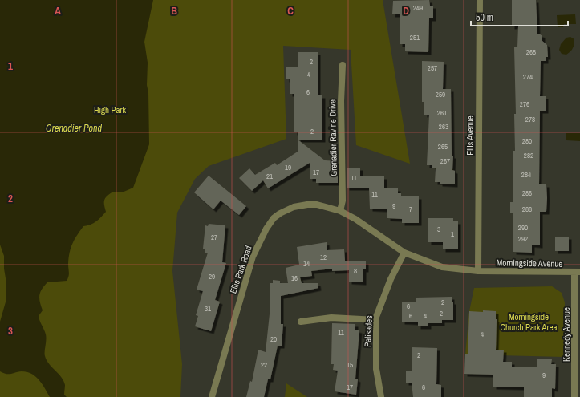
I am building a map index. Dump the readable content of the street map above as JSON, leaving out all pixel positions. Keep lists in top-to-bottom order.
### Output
{
  "streets": {
    "street": [
      "Ellis Avenue",
      "Grenadier Ravine Drive",
      "Morningside Avenue",
      "Ellis Park Road",
      "Palisades",
      "Kennedy Avenue"
    ]
  },
  "crossings": [
    ["Ellis Avenue", "Morningside Avenue"],
    ["Ellis Avenue", "Ellis Park Road"],
    ["Grenadier Ravine Drive", "Ellis Park Road"],
    ["Morningside Avenue", "Ellis Park Road"],
    ["Morningside Avenue", "Kennedy Avenue"],
    ["Ellis Park Road", "Palisades"]
  ],
  "water": ["Grenadier Pond"],
  "parks": ["High Park", "Morningside Church Park Area"],
  "house_numbers": [
    "249",
    "251",
    "268",
    "2",
    "257",
    "4",
    "274",
    "6",
    "259",
    "276",
    "261",
    "278",
    "263",
    "2",
    "280",
    "265",
    "282",
    "267",
    "19",
    "17",
    "284",
    "21",
    "11",
    "286",
    "11",
    "9",
    "7",
    "288",
    "290",
    "3",
    "1",
    "27",
    "292",
    "12",
    "14",
    "8",
    "29",
    "16",
    "2",
    "6",
    "31",
    "2",
    "6",
    "4",
    "11",
    "4",
    "20",
    "2",
    "22",
    "15",
    "9",
    "17",
    "6"
  ],
  "scale_bar": "50 m",
  "grid": {
    "columns": [
      "A",
      "B",
      "C",
      "D"
    ],
    "rows": ["1", "2", "3"]
  }
}
